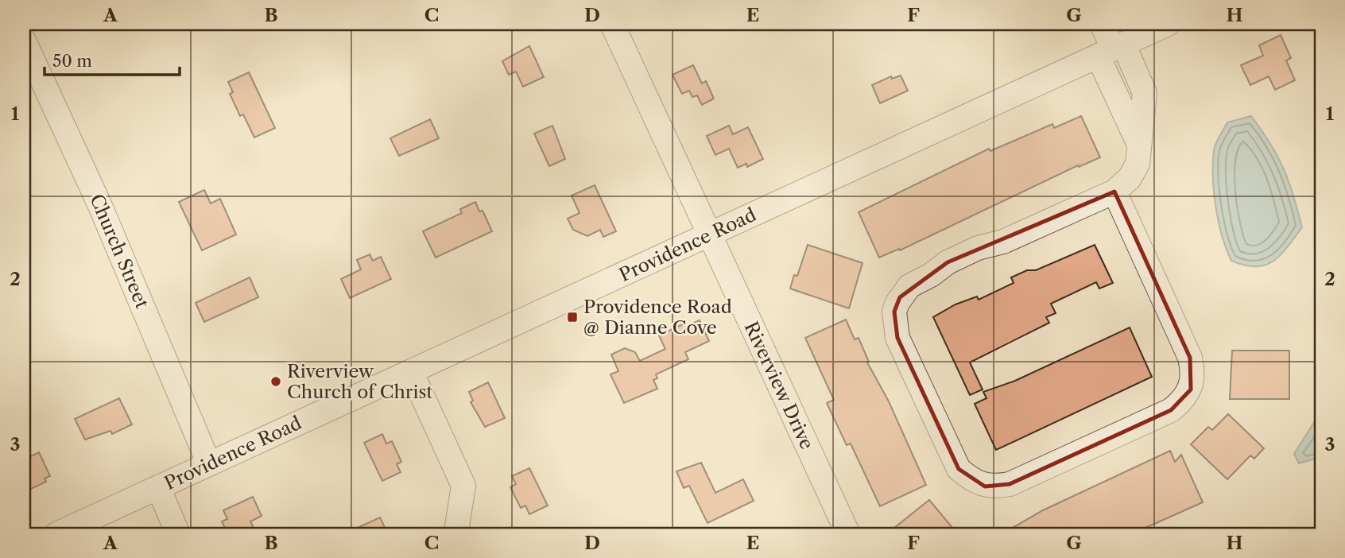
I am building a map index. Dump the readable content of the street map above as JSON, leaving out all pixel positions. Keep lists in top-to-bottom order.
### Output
{
  "streets": {
    "street": ["Providence Road", "Church Street", "Riverview Drive"]
  },
  "crossings": [
    ["Providence Road", "Church Street"],
    ["Providence Road", "Riverview Drive"]
  ],
  "places": {
    "transit": ["Providence Road @ Dianne Cove"],
    "other": ["Riverview Church of Christ"]
  },
  "scale_bar": "50 m",
  "grid": {
    "columns": [
      "A",
      "B",
      "C",
      "D",
      "E",
      "F",
      "G",
      "H"
    ],
    "rows": ["1", "2", "3"]
  }
}
